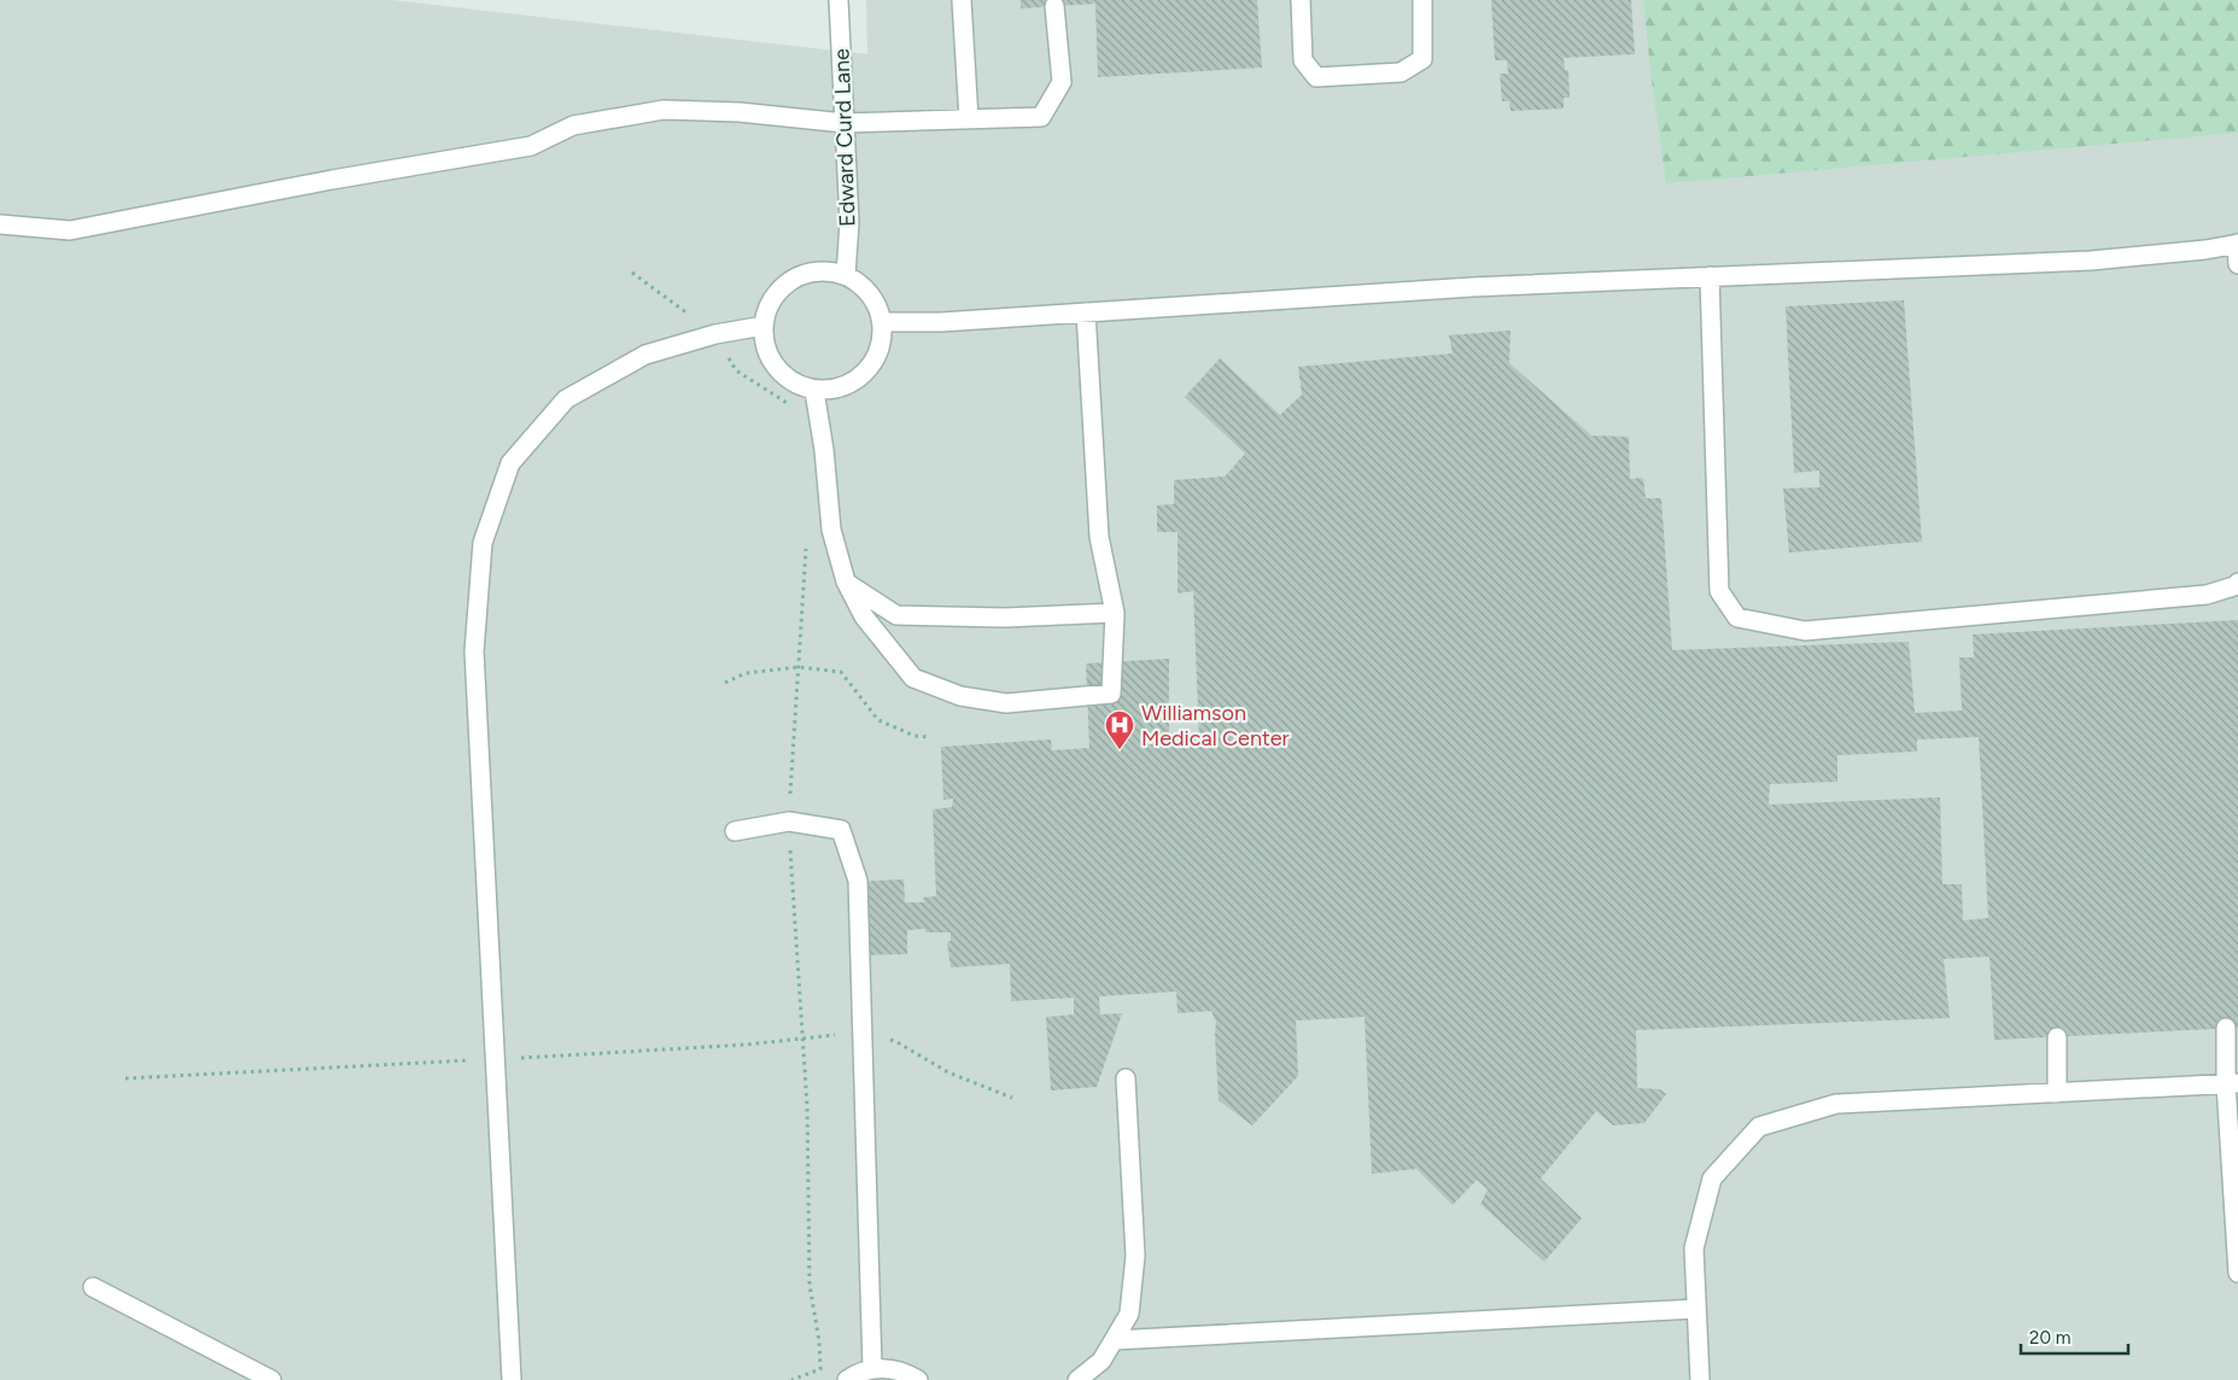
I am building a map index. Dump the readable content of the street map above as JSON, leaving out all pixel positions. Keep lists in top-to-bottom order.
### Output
{
  "streets": {
    "street": ["Edward Curd Lane"]
  },
  "places": {
    "hospital": ["Williamson Medical Center"]
  },
  "scale_bar": "20 m"
}
